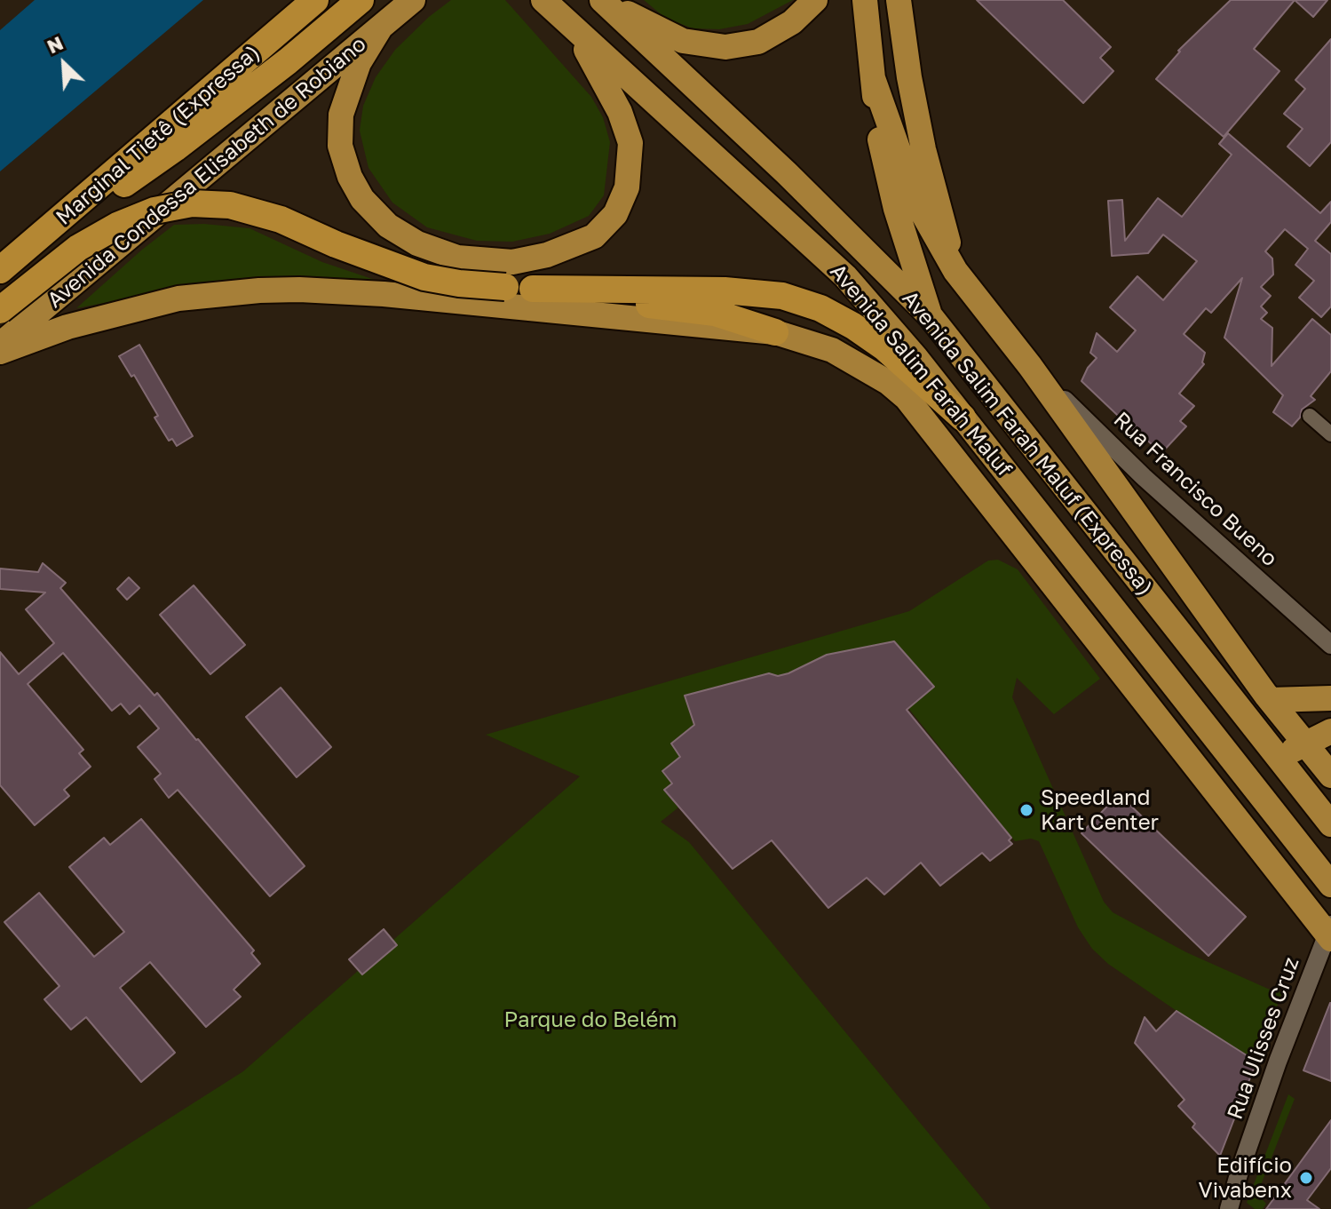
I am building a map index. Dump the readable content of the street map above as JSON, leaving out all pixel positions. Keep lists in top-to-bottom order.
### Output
{
  "streets": {
    "highway": [
      "Marginal Tietê (Expressa)",
      "Avenida Condessa Elisabeth de Robiano",
      "Avenida Salim Farah Maluf",
      "Avenida Salim Farah Maluf (Expressa)"
    ],
    "street": ["Rua Francisco Bueno", "Rua Ulisses Cruz"]
  },
  "crossings": [
    ["Avenida Salim Farah Maluf", "Rua Ulisses Cruz"]
  ],
  "parks": ["Parque do Belém"],
  "places": ["Speedland Kart Center", "Edifício Vivabenx"],
  "north": "top left"
}
